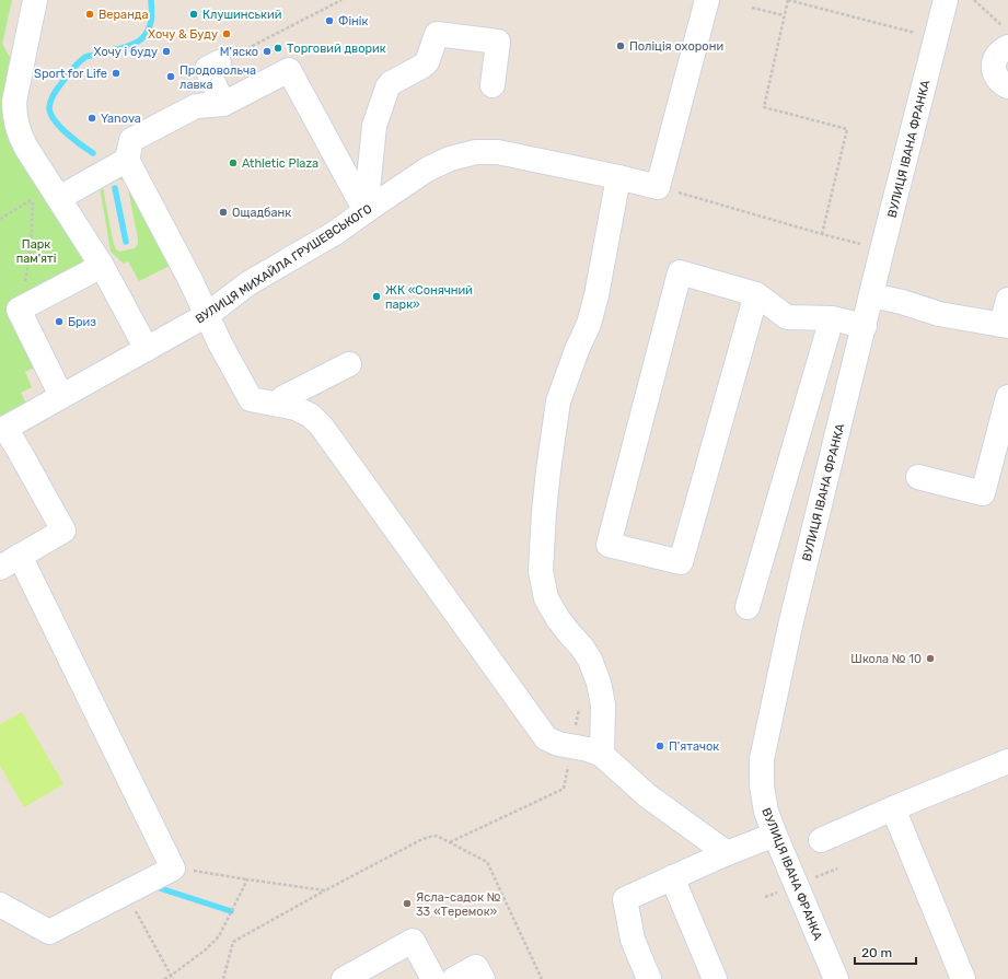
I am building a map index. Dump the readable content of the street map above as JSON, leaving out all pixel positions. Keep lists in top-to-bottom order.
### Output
{
  "streets": {
    "street": ["ВУЛИЦЯ ІВАНА ФРАНКА", "ВУЛИЦЯ МИХАЙЛА ГРУШЕВСЬКОГО"]
  },
  "parks": ["Парк пам'яті"],
  "places": [
    "Веранда",
    "Клушинський",
    "Фінік",
    "Хочу & Буду",
    "Поліція охорони",
    "Торговий дворик",
    "Хочу і буду",
    "М'яско",
    "Sport for Life",
    "Продовольча лавка",
    "Yanova",
    "Athletic Plaza",
    "Ощадбанк",
    "ЖК «Сонячний парк»",
    "Бриз",
    "Школа № 10",
    "П'ятачок",
    "Ясла-садок № 33 «Теремок»"
  ],
  "scale_bar": "20 m"
}
